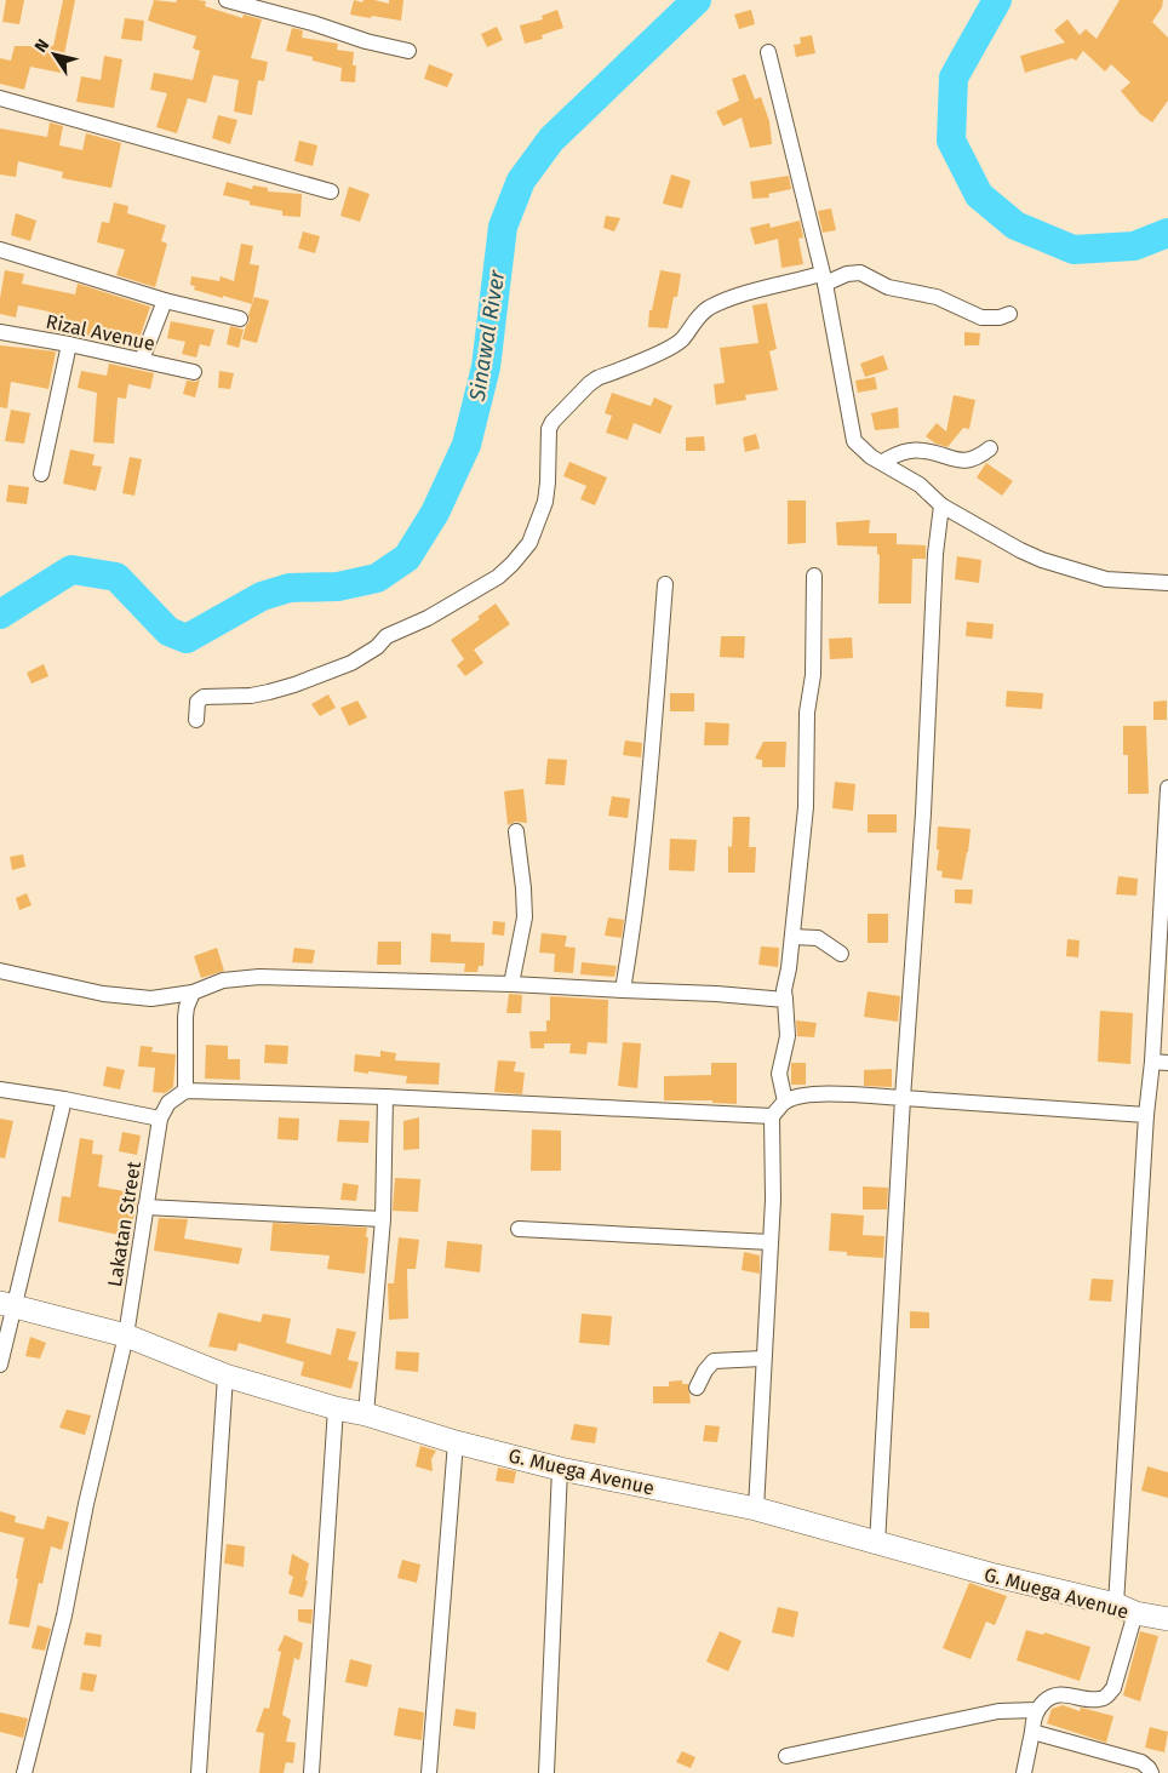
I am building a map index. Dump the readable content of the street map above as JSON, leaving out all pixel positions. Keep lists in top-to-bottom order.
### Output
{
  "streets": {
    "street": ["Rizal Avenue", "Lakatan Street", "G. Muega Avenue"]
  },
  "crossings": [
    ["Lakatan Street", "G. Muega Avenue"]
  ],
  "water": ["Sinawal River"],
  "north": "top left"
}
